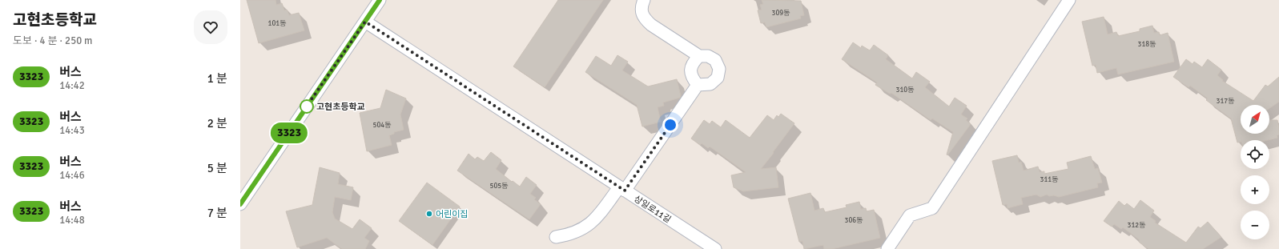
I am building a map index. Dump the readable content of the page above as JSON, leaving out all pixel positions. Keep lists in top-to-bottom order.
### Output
{
  "streets": {
    "street": ["상일로11길"]
  },
  "places": ["고현초등학교", "어린이집"],
  "lines": ["bus line 3323"],
  "house_numbers": [
    "309동",
    "101동",
    "318동",
    "310동",
    "317동",
    "504동",
    "311동",
    "505동",
    "306동",
    "312동"
  ],
  "north": "top right",
  "page": {
    "heading": ["고현초등학교", "도보 · 4 분 · 250 m"],
    "on_map": "3323",
    "list": [
      {
        "mark": "3323",
        "name": "버스",
        "note": "14:42",
        "value": "1 분"
      },
      {
        "mark": "3323",
        "name": "버스",
        "note": "14:43",
        "value": "2 분"
      },
      {
        "mark": "3323",
        "name": "버스",
        "note": "14:46",
        "value": "5 분"
      },
      {
        "mark": "3323",
        "name": "버스",
        "note": "14:48",
        "value": "7 분"
      }
    ],
    "map_buttons": ["+", "−"]
  }
}
